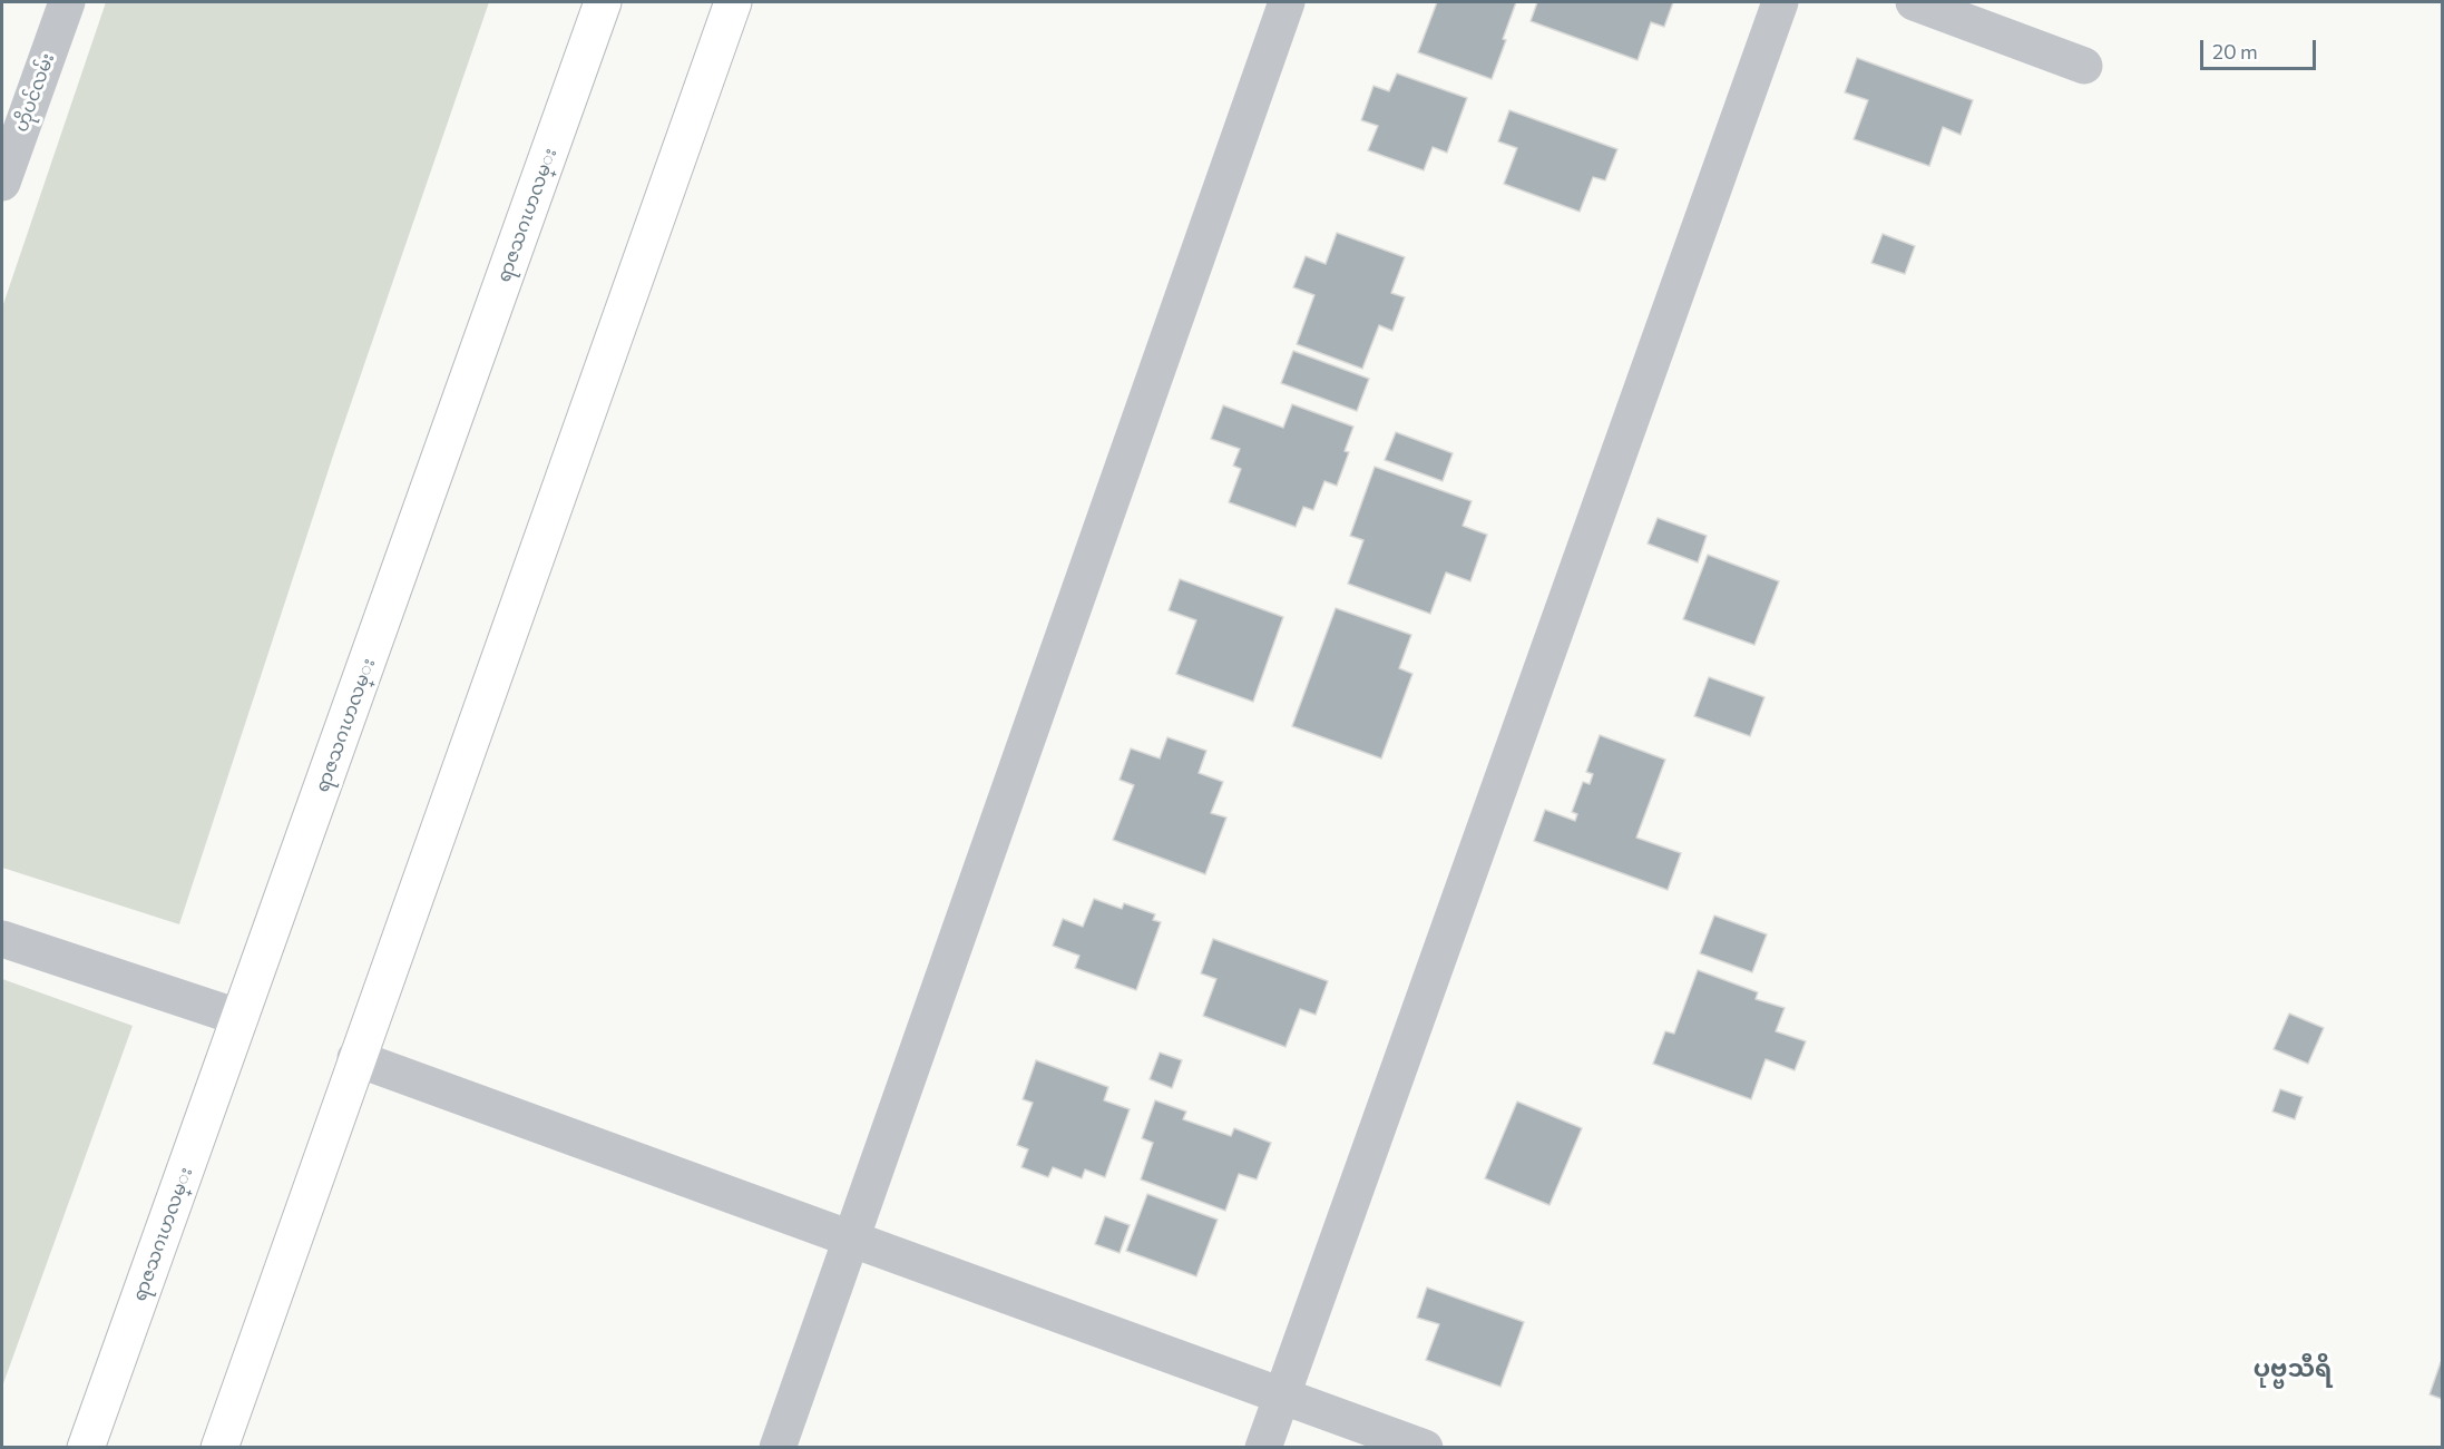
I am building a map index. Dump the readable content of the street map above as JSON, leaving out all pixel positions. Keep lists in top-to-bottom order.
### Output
{
  "streets": {
    "main road": ["ရာဇသဂၤဟလမ္း"],
    "street": ["ဟိုပင်လမ်း"]
  },
  "districts": ["ပုဗ္ဗသီရိ"],
  "scale_bar": "20 m"
}
